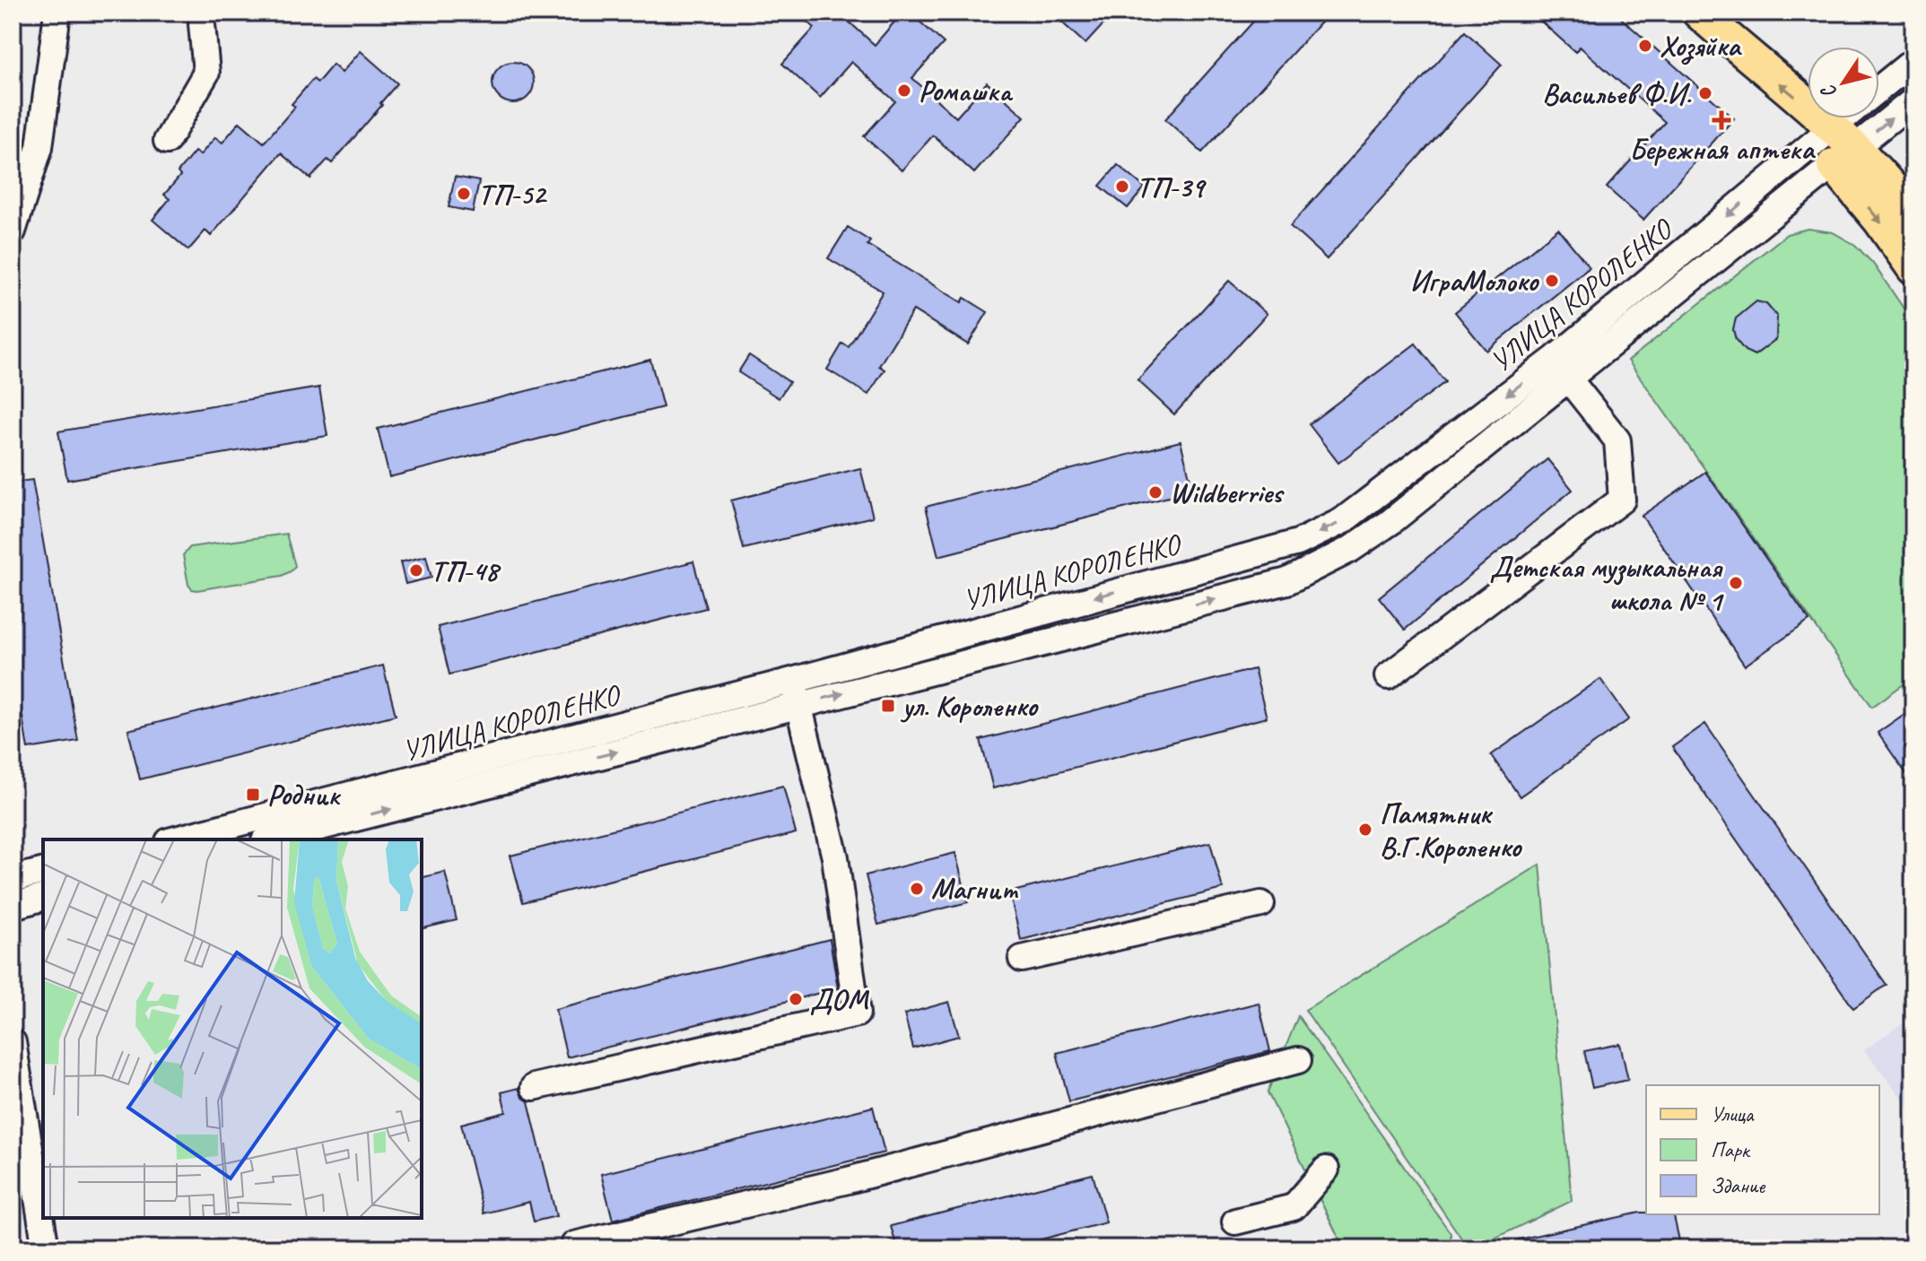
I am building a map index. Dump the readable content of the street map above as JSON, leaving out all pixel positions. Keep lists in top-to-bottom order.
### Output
{
  "streets": {
    "street": ["УЛИЦА КОРОЛЕНКО"]
  },
  "places": {
    "other": [
      "Хозяйка",
      "Ромашка",
      "Васильев Ф.И.",
      "ТП-39",
      "ТП-52",
      "ИграМолоко",
      "Wildberries",
      "ТП-48",
      "Детская музыкальная школа № 1",
      "Памятник В.Г.Короленко",
      "Магнит",
      "ДОМ"
    ],
    "health": ["Бережная аптека"],
    "transit": ["ул. Короленко", "Родник"]
  },
  "legend": ["Улица", "Парк", "Здание"],
  "north": "bottom left"
}
